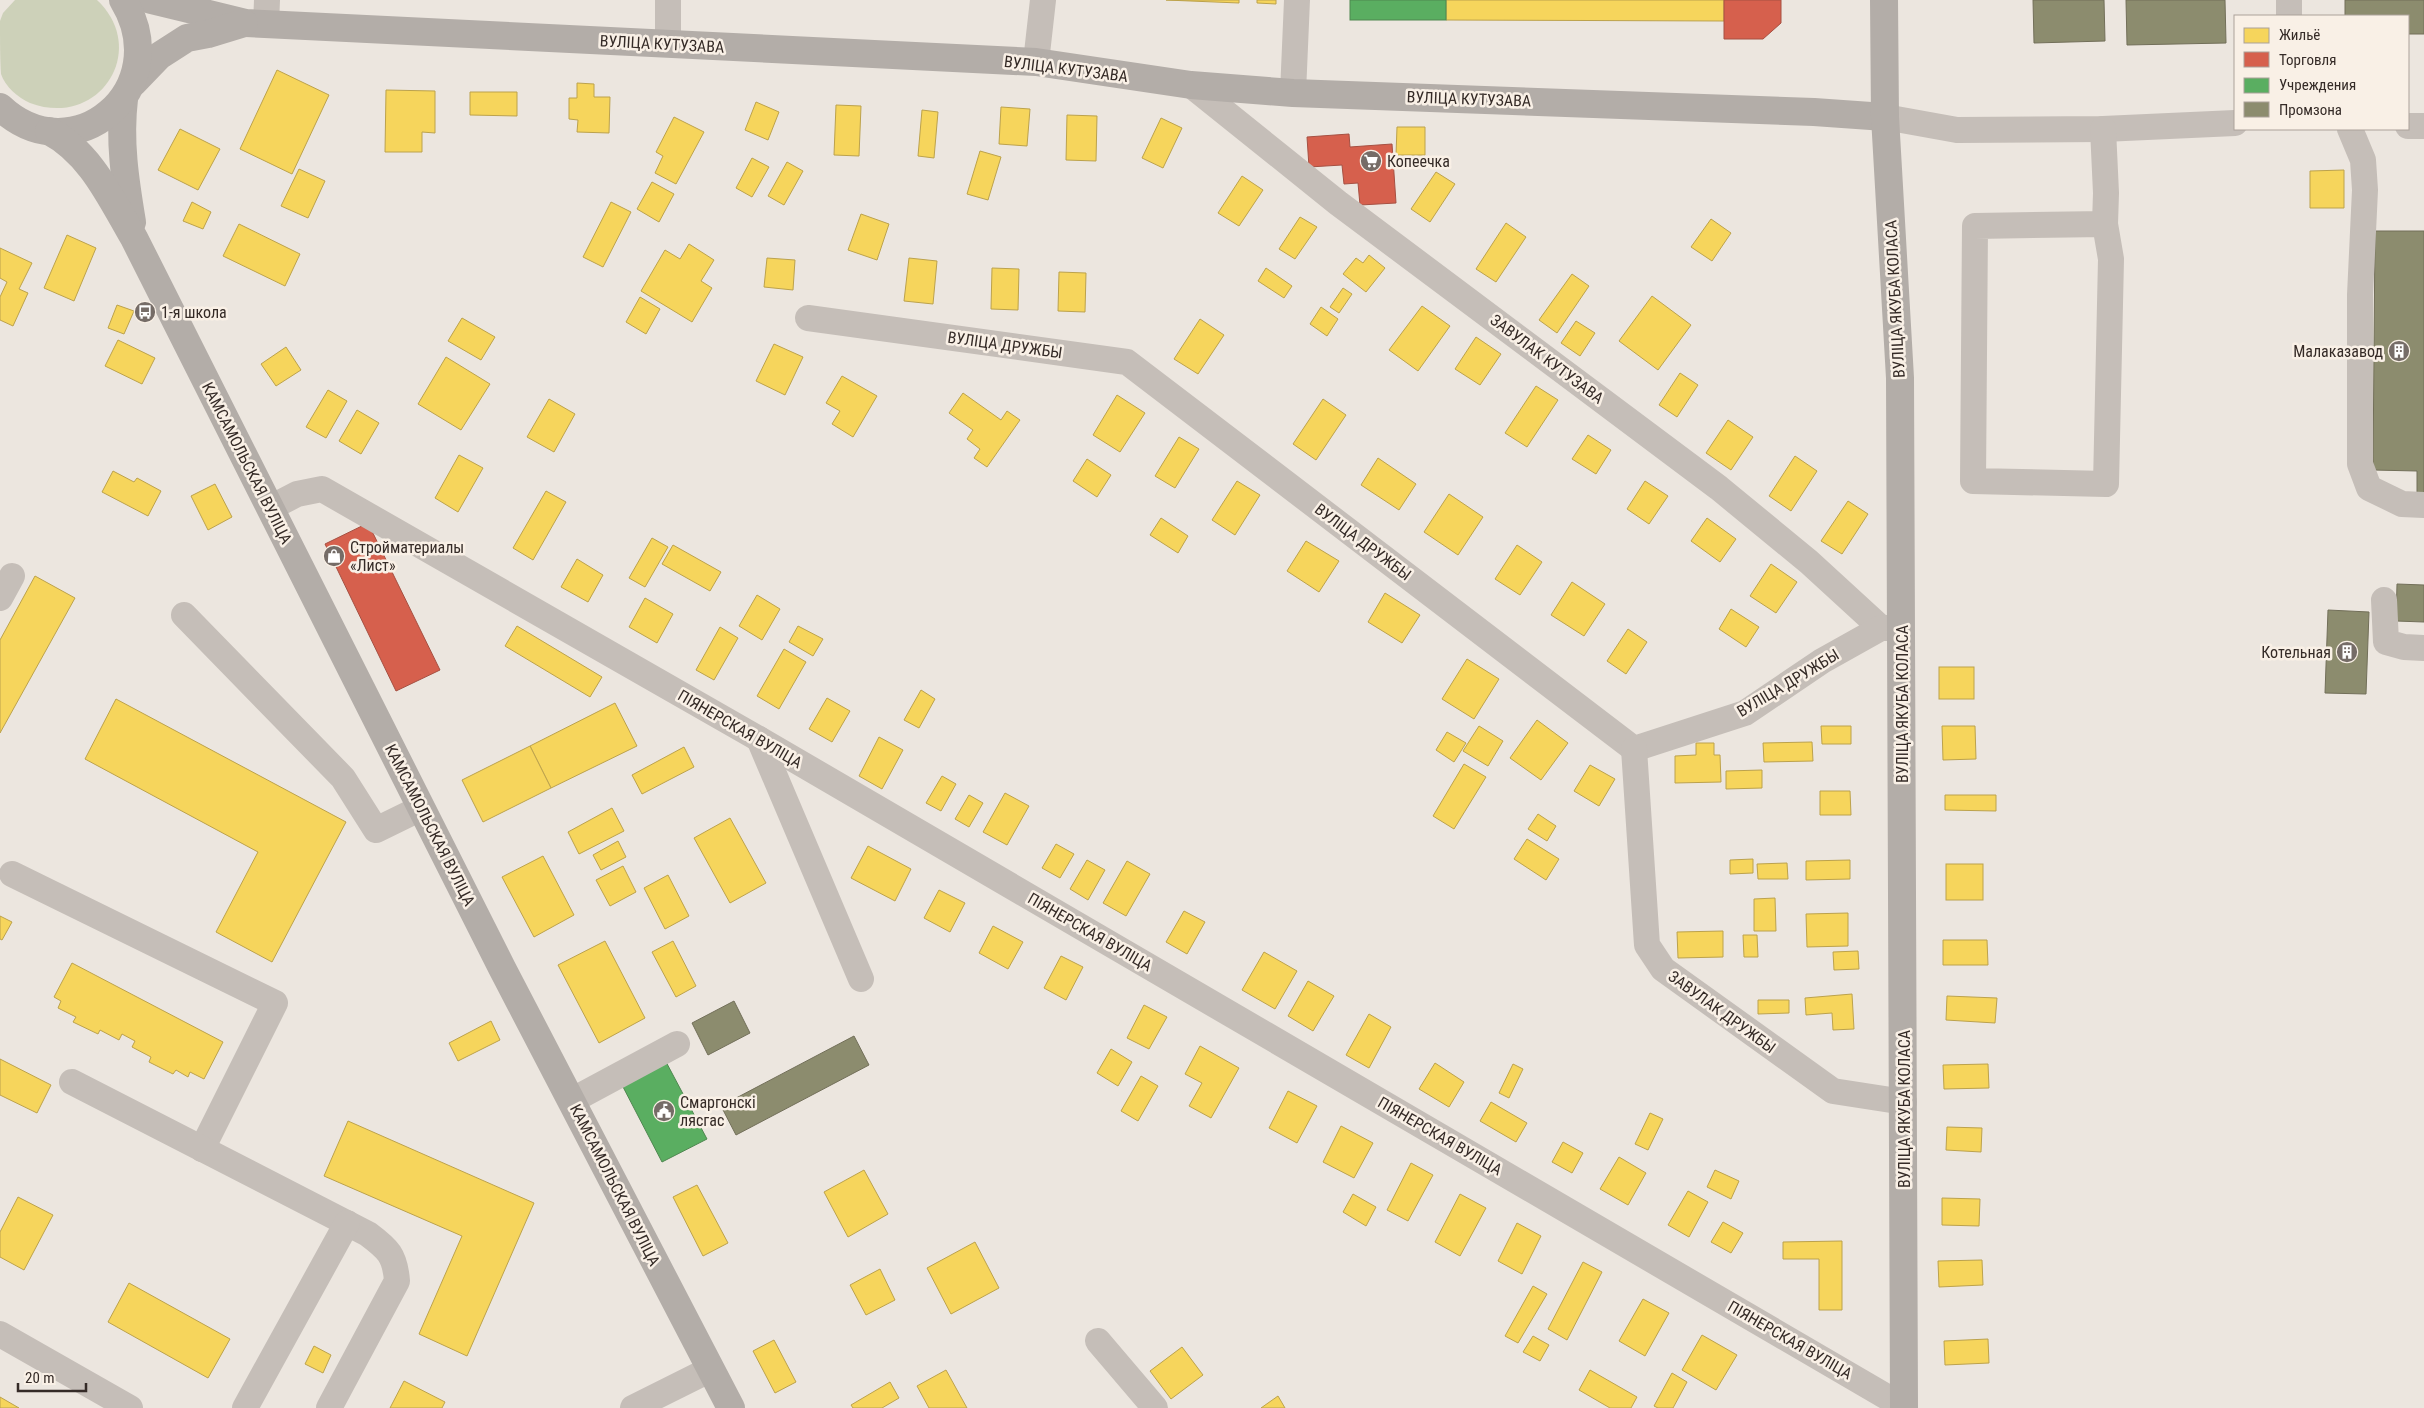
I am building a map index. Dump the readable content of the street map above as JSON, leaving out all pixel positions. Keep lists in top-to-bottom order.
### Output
{
  "streets": {
    "main road": ["ВУЛІЦА КУТУЗАВА", "ВУЛІЦА ЯКУБА КОЛАСА", "КАМСАМОЛЬСКАЯ ВУЛІЦА"],
    "street": [
      "ВУЛІЦА ДРУЖБЫ",
      "ЗАВУЛАК КУТУЗАВА",
      "ПІЯНЕРСКАЯ ВУЛІЦА",
      "ЗАВУЛАК ДРУЖБЫ"
    ]
  },
  "crossings": [
    ["ВУЛІЦА КУТУЗАВА", "ВУЛІЦА ЯКУБА КОЛАСА"],
    ["ВУЛІЦА КУТУЗАВА", "ЗАВУЛАК КУТУЗАВА"],
    ["ВУЛІЦА КУТУЗАВА", "КАМСАМОЛЬСКАЯ ВУЛІЦА"],
    ["ВУЛІЦА ЯКУБА КОЛАСА", "ВУЛІЦА ДРУЖБЫ"],
    ["ВУЛІЦА ЯКУБА КОЛАСА", "ЗАВУЛАК КУТУЗАВА"],
    ["ВУЛІЦА ЯКУБА КОЛАСА", "ПІЯНЕРСКАЯ ВУЛІЦА"],
    ["ВУЛІЦА ЯКУБА КОЛАСА", "ЗАВУЛАК ДРУЖБЫ"],
    ["ВУЛІЦА ДРУЖБЫ", "ЗАВУЛАК КУТУЗАВА"],
    ["ВУЛІЦА ДРУЖБЫ", "ЗАВУЛАК ДРУЖБЫ"],
    ["КАМСАМОЛЬСКАЯ ВУЛІЦА", "ПІЯНЕРСКАЯ ВУЛІЦА"]
  ],
  "places": {
    "supermarket": ["Копеечка"],
    "bus stop": ["1-я школа"],
    "building": ["Малаказавод", "Котельная"],
    "shop": ["Стройматериалы «Лист»"],
    "public building": ["Смаргонскі лясгас"]
  },
  "legend": [
    "Жильё",
    "Торговля",
    "Учреждения",
    "Промзона"
  ],
  "scale_bar": "20 m"
}
